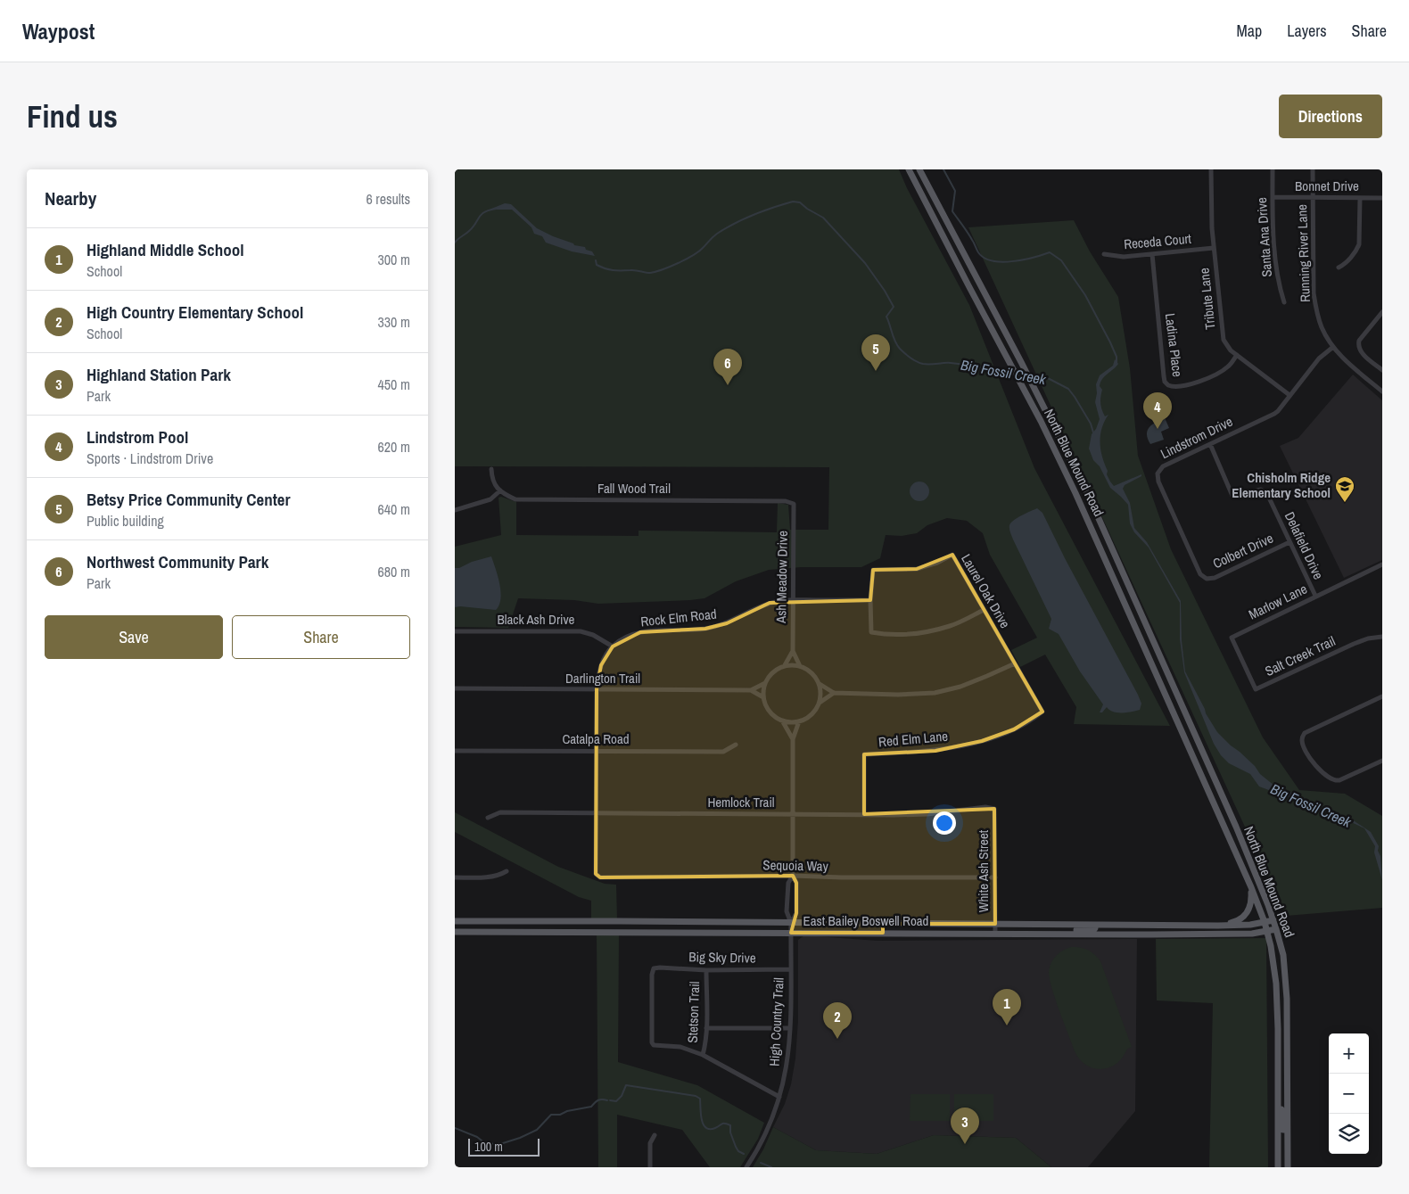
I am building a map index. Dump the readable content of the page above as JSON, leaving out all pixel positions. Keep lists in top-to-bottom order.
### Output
{
  "streets": {
    "main road": ["North Blue Mound Road", "East Bailey Boswell Road"],
    "street": [
      "Bonnet Drive",
      "Santa Ana Drive",
      "Receda Court",
      "Running River Lane",
      "Tribute Lane",
      "Ladina Place",
      "Lindstrom Drive",
      "Fall Wood Trail",
      "Delafield Drive",
      "Colbert Drive",
      "Ash Meadow Drive",
      "Laurel Oak Drive",
      "Marlow Lane",
      "Rock Elm Road",
      "Black Ash Drive",
      "Salt Creek Trail",
      "Darlington Trail",
      "Catalpa Road",
      "Red Elm Lane",
      "Hemlock Trail",
      "Sequoia Way",
      "White Ash Street",
      "Big Sky Drive",
      "Stetson Trail",
      "High Country Trail"
    ]
  },
  "crossings": [
    ["Bonnet Drive", "Santa Ana Drive"],
    ["Bonnet Drive", "Running River Lane"],
    ["Receda Court", "Tribute Lane"],
    ["Receda Court", "Ladina Place"],
    ["Running River Lane", "Lindstrom Drive"],
    ["Tribute Lane", "Ladina Place"],
    ["Tribute Lane", "Lindstrom Drive"],
    ["Lindstrom Drive", "Delafield Drive"],
    ["Lindstrom Drive", "Colbert Drive"],
    ["North Blue Mound Road", "East Bailey Boswell Road"],
    ["Fall Wood Trail", "Ash Meadow Drive"],
    ["Delafield Drive", "Colbert Drive"],
    ["Delafield Drive", "Marlow Lane"],
    ["Ash Meadow Drive", "Rock Elm Road"],
    ["Ash Meadow Drive", "Darlington Trail"],
    ["Laurel Oak Drive", "Rock Elm Road"],
    ["Laurel Oak Drive", "Red Elm Lane"],
    ["Marlow Lane", "Salt Creek Trail"],
    ["Rock Elm Road", "Black Ash Drive"],
    ["Rock Elm Road", "Darlington Trail"],
    ["Rock Elm Road", "Catalpa Road"],
    ["Rock Elm Road", "Hemlock Trail"],
    ["Rock Elm Road", "Sequoia Way"],
    ["Red Elm Lane", "Hemlock Trail"],
    ["Hemlock Trail", "White Ash Street"],
    ["Sequoia Way", "White Ash Street"],
    ["White Ash Street", "East Bailey Boswell Road"],
    ["East Bailey Boswell Road", "High Country Trail"],
    ["Big Sky Drive", "Stetson Trail"],
    ["Big Sky Drive", "High Country Trail"]
  ],
  "water": ["Big Fossil Creek"],
  "places": {
    "school or university": ["Chisholm Ridge Elementary School"]
  },
  "scale_bar": "100 m",
  "page": {
    "header": "Waypost",
    "nav": ["Map", "Layers", "Share"],
    "buttons": [
      "Directions",
      ["Save", "Share"]
    ],
    "title": "Find us",
    "heading": ["Nearby", "6 results"],
    "list": [
      {
        "mark": "1",
        "name": "Highland Middle School",
        "note": "School",
        "value": "300 m"
      },
      {
        "mark": "2",
        "name": "High Country Elementary School",
        "note": "School",
        "value": "330 m"
      },
      {
        "mark": "3",
        "name": "Highland Station Park",
        "note": "Park",
        "value": "450 m"
      },
      {
        "mark": "4",
        "name": "Lindstrom Pool",
        "note": "Sports · Lindstrom Drive",
        "value": "620 m"
      },
      {
        "mark": "5",
        "name": "Betsy Price Community Center",
        "note": "Public building",
        "value": "640 m"
      },
      {
        "mark": "6",
        "name": "Northwest Community Park",
        "note": "Park",
        "value": "680 m"
      }
    ],
    "pins": [
      "5",
      "6",
      "4",
      "1",
      "2",
      "3"
    ],
    "map_buttons": ["+", "−"],
    "scale": "100 m"
  }
}
